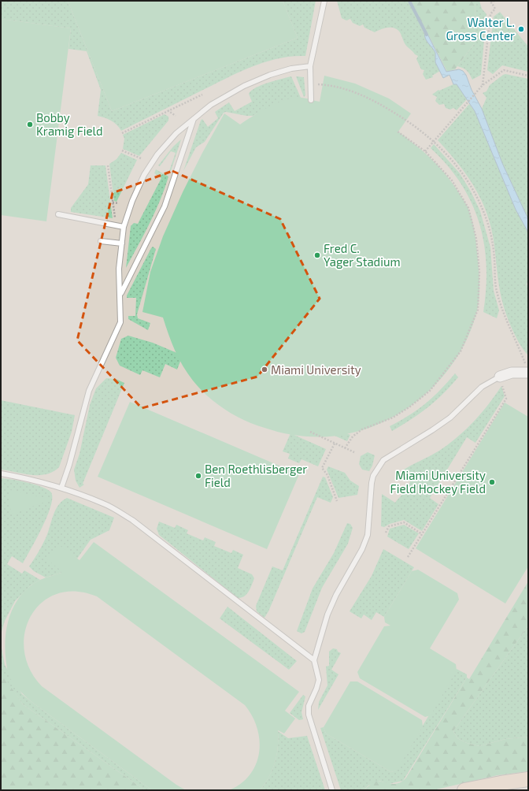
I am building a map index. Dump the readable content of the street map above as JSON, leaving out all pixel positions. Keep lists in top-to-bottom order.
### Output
{
  "places": [
    "Walter L. Gross Center",
    "Bobby Kramig Field",
    "Fred C. Yager Stadium",
    "Miami University",
    "Ben Roethlisberger Field",
    "Miami University Field Hockey Field"
  ]
}
